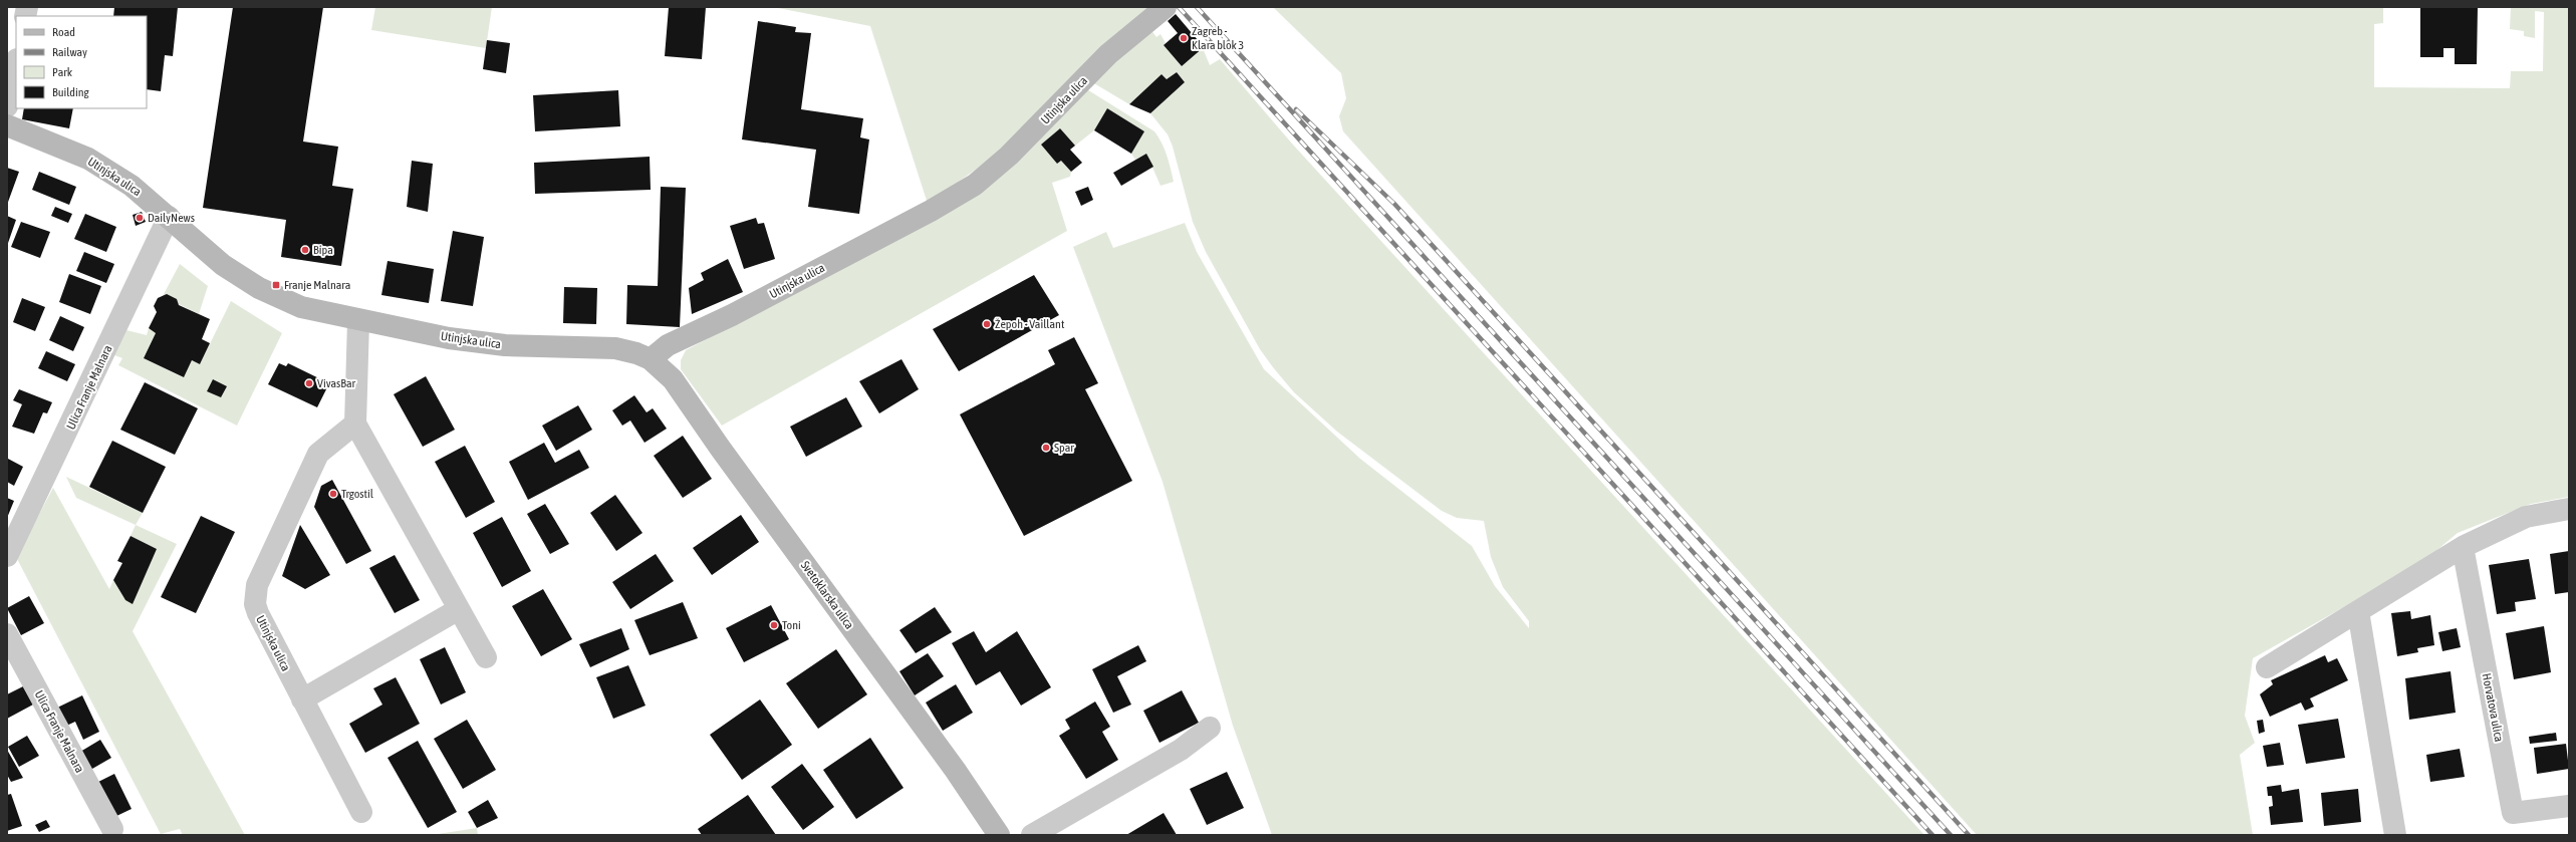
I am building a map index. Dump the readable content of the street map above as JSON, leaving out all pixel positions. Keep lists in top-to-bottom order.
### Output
{
  "streets": {
    "street": [
      "Utinjska ulica",
      "Ulica Franje Malnara",
      "Svetoklarska ulica",
      "Horvatova ulica"
    ]
  },
  "crossings": [
    ["Utinjska ulica", "Ulica Franje Malnara"],
    ["Utinjska ulica", "Svetoklarska ulica"]
  ],
  "places": {
    "other": [
      "Zagreb - Klara blok 3",
      "DailyNews",
      "Bipa",
      "Žepoh - Vaillant",
      "VivasBar",
      "Spar",
      "Trgostil",
      "Toni"
    ],
    "transit": ["Franje Malnara"]
  },
  "legend": [
    "Road",
    "Railway",
    "Park",
    "Building"
  ]
}
